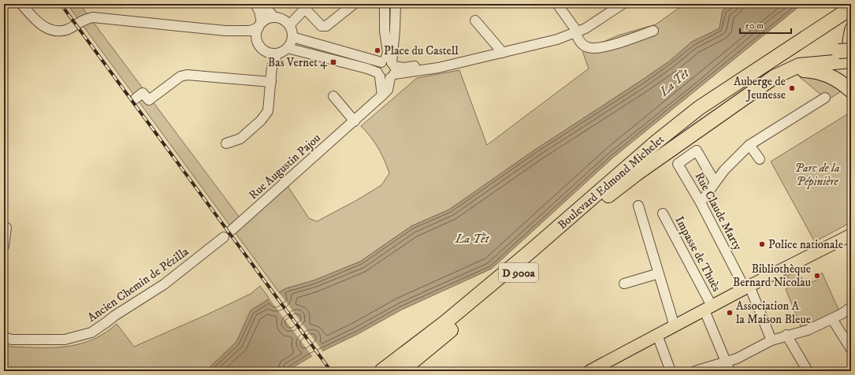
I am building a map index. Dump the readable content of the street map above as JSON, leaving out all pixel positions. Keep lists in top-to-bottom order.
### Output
{
  "streets": {
    "highway": ["Boulevard Edmond Michelet", "D 900a"],
    "street": [
      "Rue Augustin Pajou",
      "Rue Claude Marty",
      "Impasse de Thuès",
      "Ancien Chemin de Pézilla"
    ]
  },
  "crossings": [
    ["Boulevard Edmond Michelet", "D 900a"]
  ],
  "water": ["La Têt"],
  "parks": ["Parc de la Pépinière"],
  "places": {
    "other": [
      "Place du Castell",
      "Auberge de Jeunesse",
      "Police nationale",
      "Bibliothèque Bernard Nicolau",
      "Association A la Maison Bleue"
    ],
    "transit": ["Bas Vernet 4"]
  },
  "scale_bar": "50 m"
}
